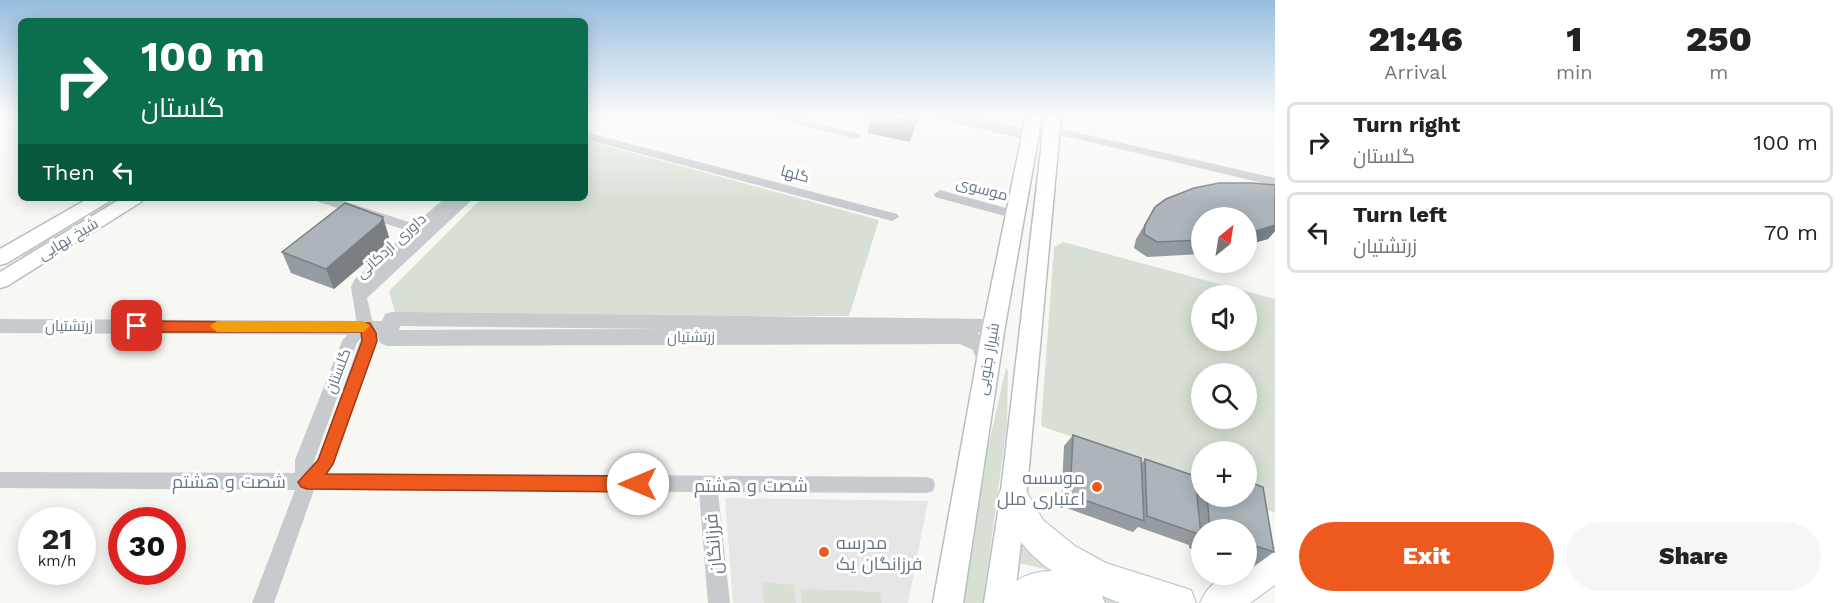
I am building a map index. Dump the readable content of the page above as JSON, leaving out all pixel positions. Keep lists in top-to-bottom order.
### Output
{
  "streets": {
    "main road": ["شیخ بهایی", "شیراز جنوبی"],
    "street": [
      "گلها",
      "موسوی",
      "داوری اردکانی",
      "زرتشتیان",
      "گلستان",
      "شصت و هشتم",
      "فرزانگان"
    ]
  },
  "crossings": [
    ["موسوی", "شیراز جنوبی"],
    ["داوری اردکانی", "گلستان"],
    ["زرتشتیان", "شیراز جنوبی"],
    ["زرتشتیان", "گلستان"],
    ["گلستان", "شصت و هشتم"],
    ["شصت و هشتم", "فرزانگان"]
  ],
  "places": ["موسسه اعتباری ملل", "مدرسه فرزانگان یک"],
  "north": "top right",
  "page": {
    "eta": [
      "21:46",
      "Arrival",
      "1",
      "min",
      "250",
      "m"
    ],
    "turn": ["100 m", "گلستان"],
    "list": [
      {
        "name": "Turn right",
        "note": "گلستان",
        "value": "100 m"
      },
      {
        "name": "Turn left",
        "note": "زرتشتیان",
        "value": "70 m"
      }
    ],
    "then": "Then",
    "map_buttons": ["+", "−"],
    "speed": "21 km/h",
    "limit": "30",
    "buttons": ["Exit", "Share"]
  }
}
